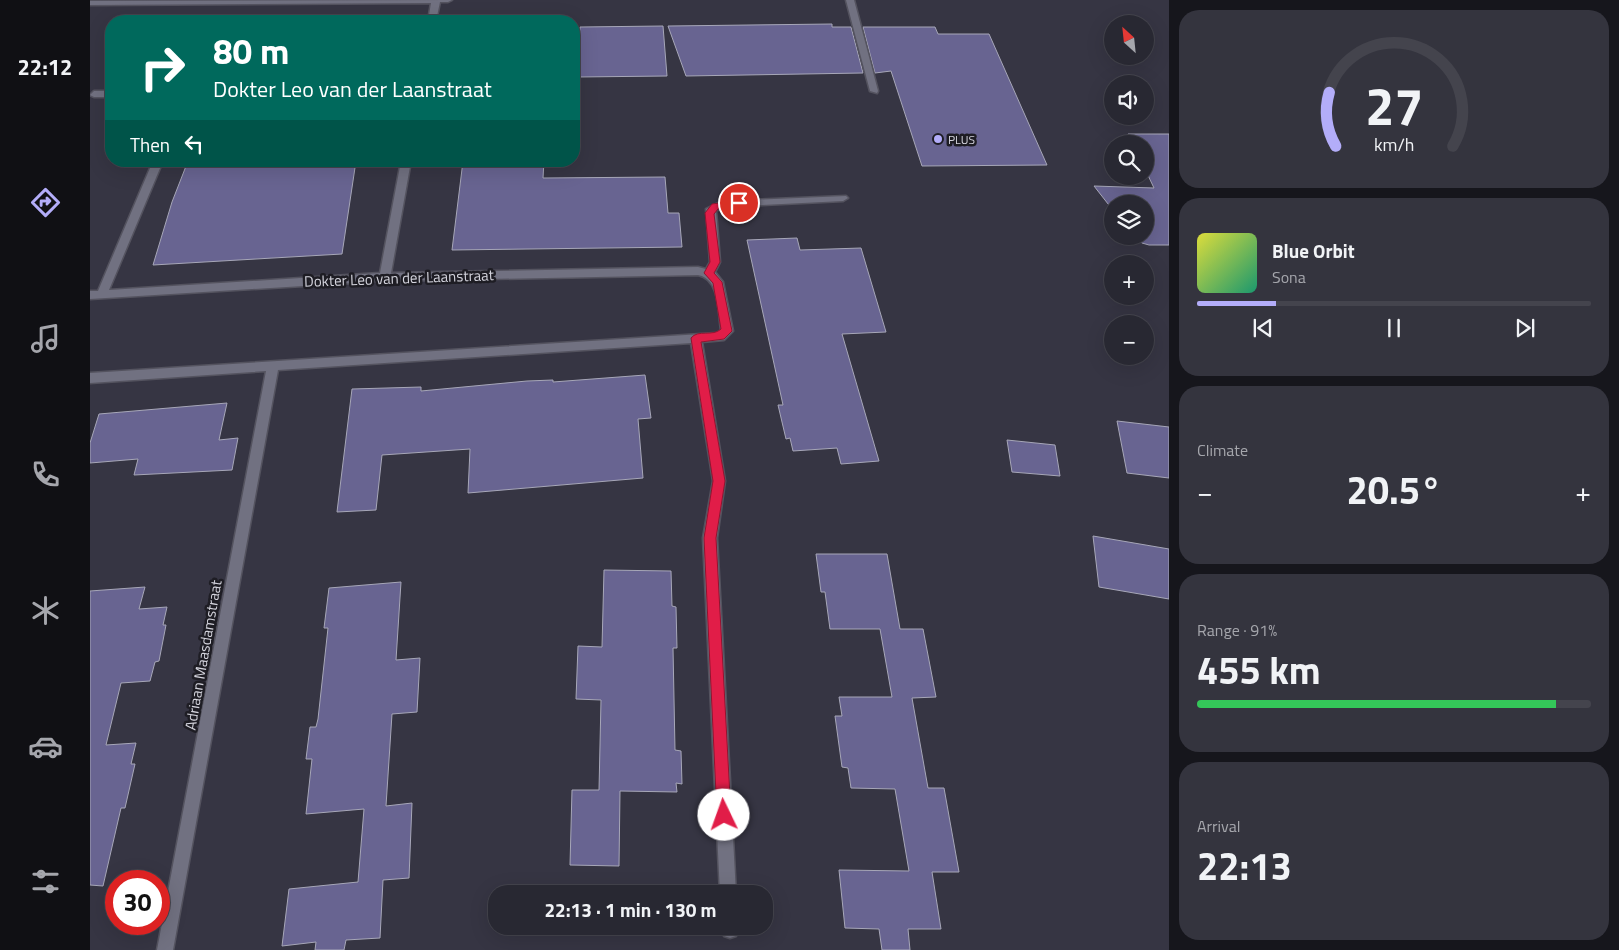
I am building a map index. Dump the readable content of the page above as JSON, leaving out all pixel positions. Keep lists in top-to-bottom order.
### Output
{
  "streets": {
    "street": ["Dokter Leo van der Laanstraat", "Adriaan Maasdamstraat"]
  },
  "places": ["PLUS"],
  "north": "top left",
  "page": {
    "tabs": "22:12",
    "map_buttons": ["+", "−"],
    "turn": ["80 m", "Dokter Leo van der Laanstraat"],
    "then": "Then",
    "song": ["Blue Orbit", "Sona"],
    "tile": [
      "Climate",
      ["Range · 91%", "455 km"],
      ["Arrival", "22:13"]
    ],
    "heat": ["−", "20.5°", "+"],
    "limit": "30",
    "trip": "22:13 · 1 min · 130 m",
    "gauge": ["27", "km/h"]
  }
}
